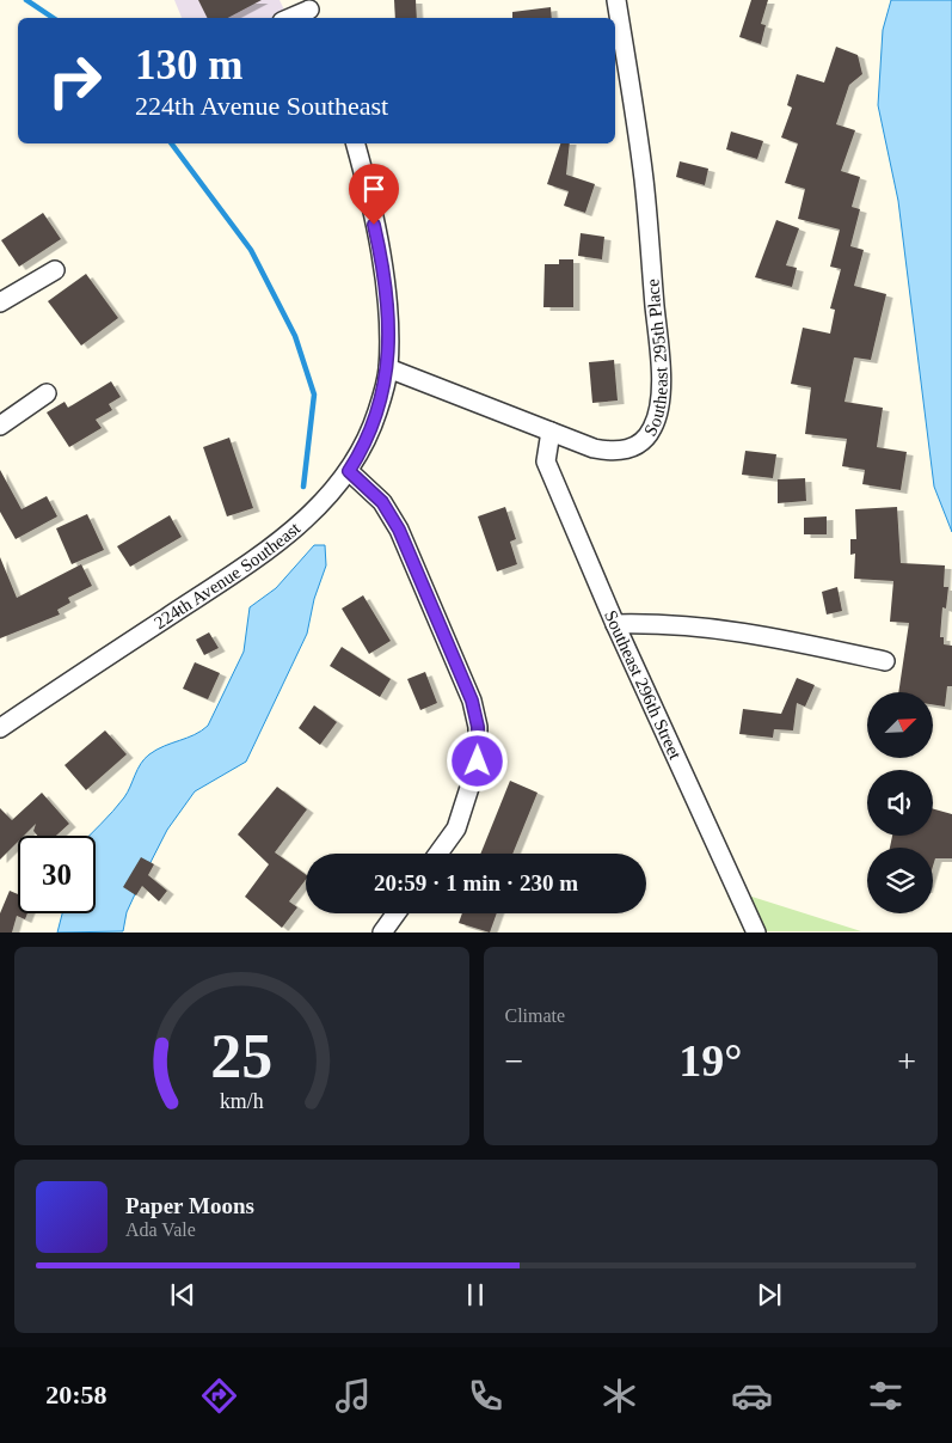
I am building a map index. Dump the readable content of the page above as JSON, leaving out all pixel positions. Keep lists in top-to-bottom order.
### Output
{
  "streets": {
    "street": ["Southeast 295th Place", "224th Avenue Southeast", "Southeast 296th Street"]
  },
  "crossings": [
    ["Southeast 295th Place", "224th Avenue Southeast"],
    ["Southeast 295th Place", "Southeast 296th Street"]
  ],
  "north": "top right",
  "page": {
    "turn": ["130 m", "224th Avenue Southeast"],
    "limit": "30",
    "trip": "20:59 · 1 min · 230 m",
    "tile": "Climate",
    "heat": ["−", "19°", "+"],
    "song": ["Paper Moons", "Ada Vale"],
    "tabs": "20:58",
    "gauge": ["25", "km/h"]
  }
}
